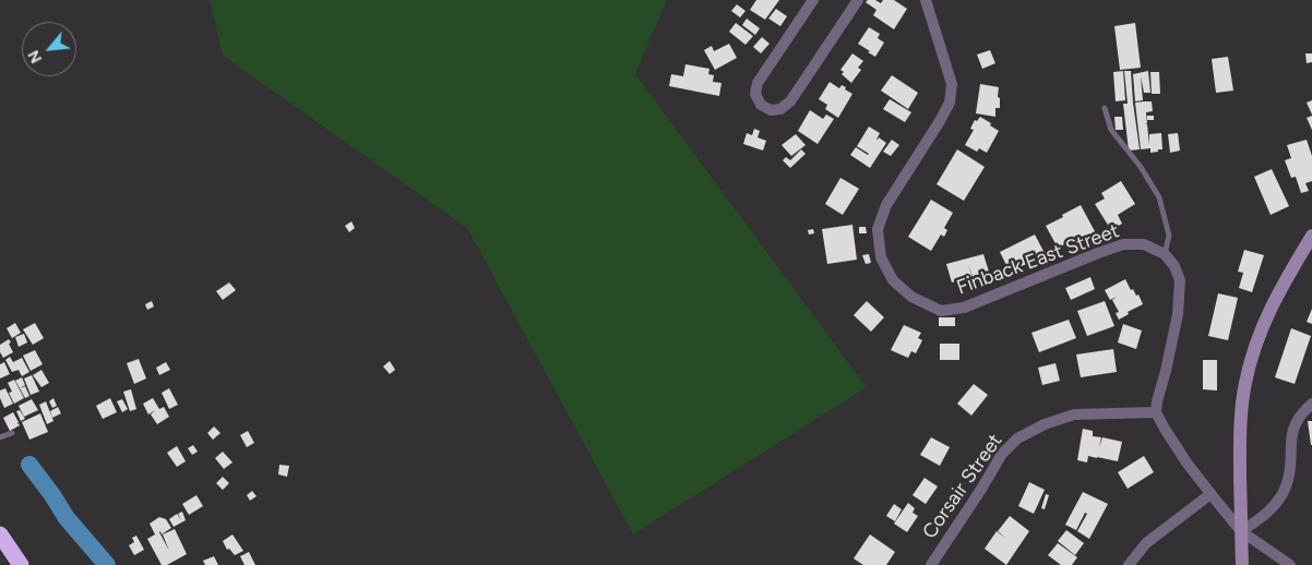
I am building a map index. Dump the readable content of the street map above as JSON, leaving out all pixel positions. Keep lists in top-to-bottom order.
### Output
{
  "streets": {
    "street": ["Finback East Street", "Corsair Street"]
  },
  "north": "bottom left"
}
